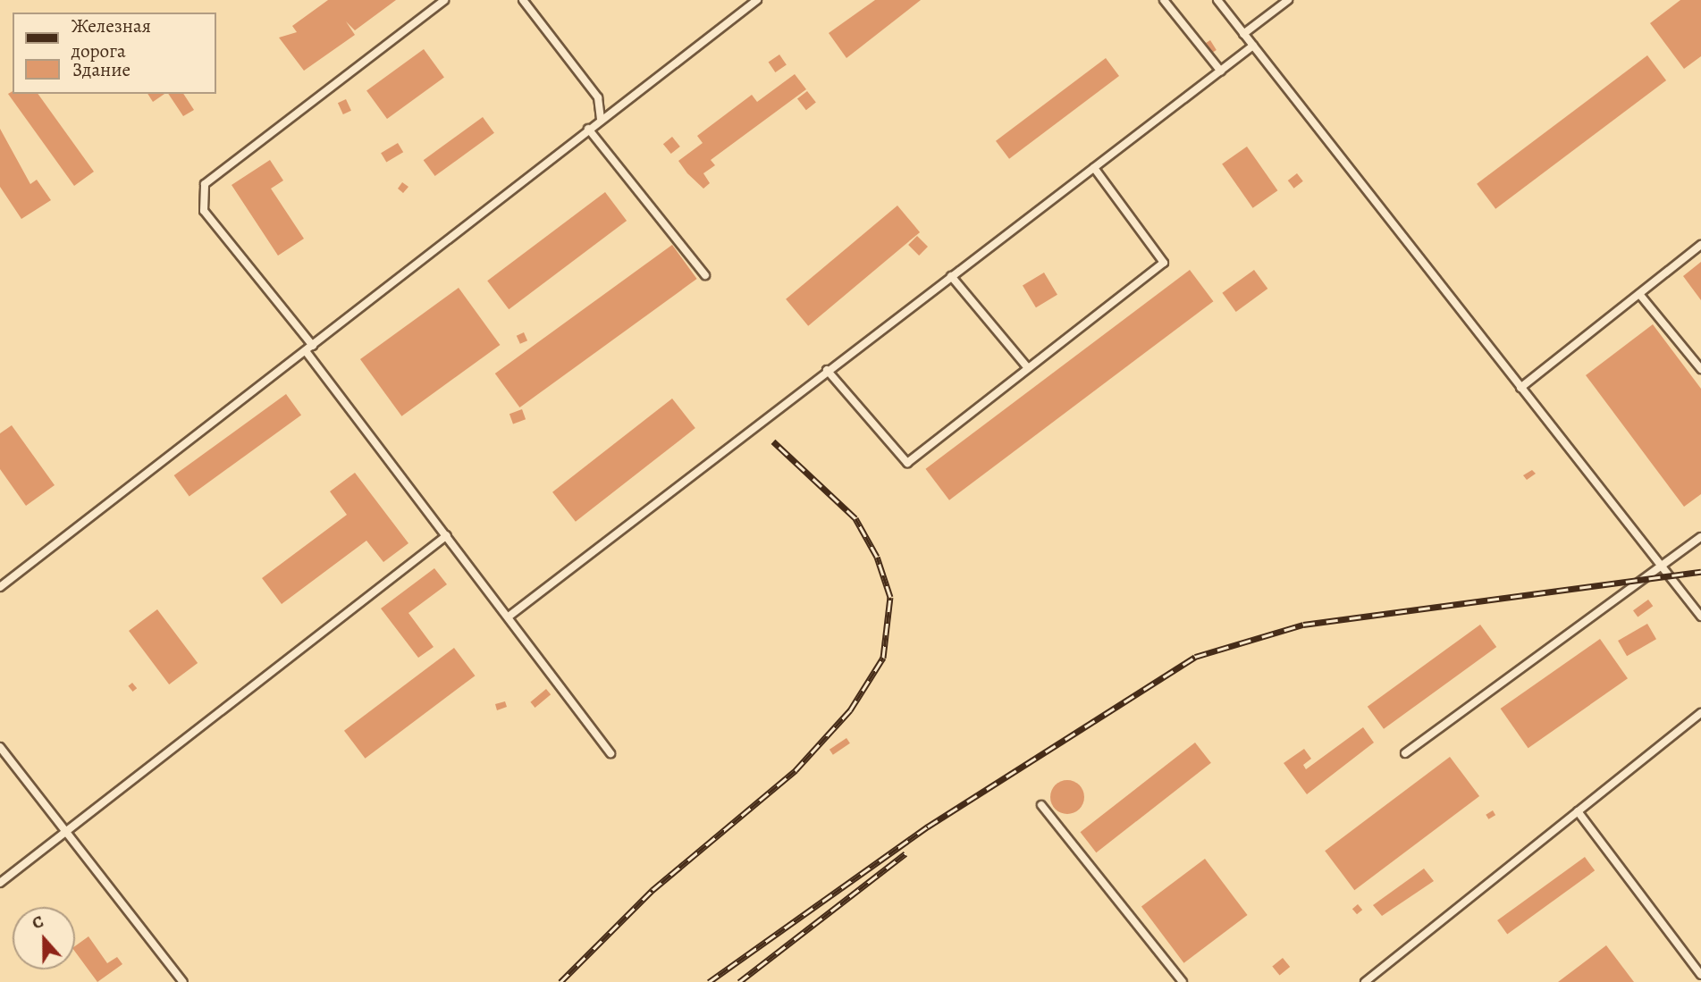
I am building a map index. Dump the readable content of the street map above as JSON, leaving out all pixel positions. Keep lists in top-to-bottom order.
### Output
{
  "legend": ["Железная дорога", "Здание"],
  "north": "top"
}
